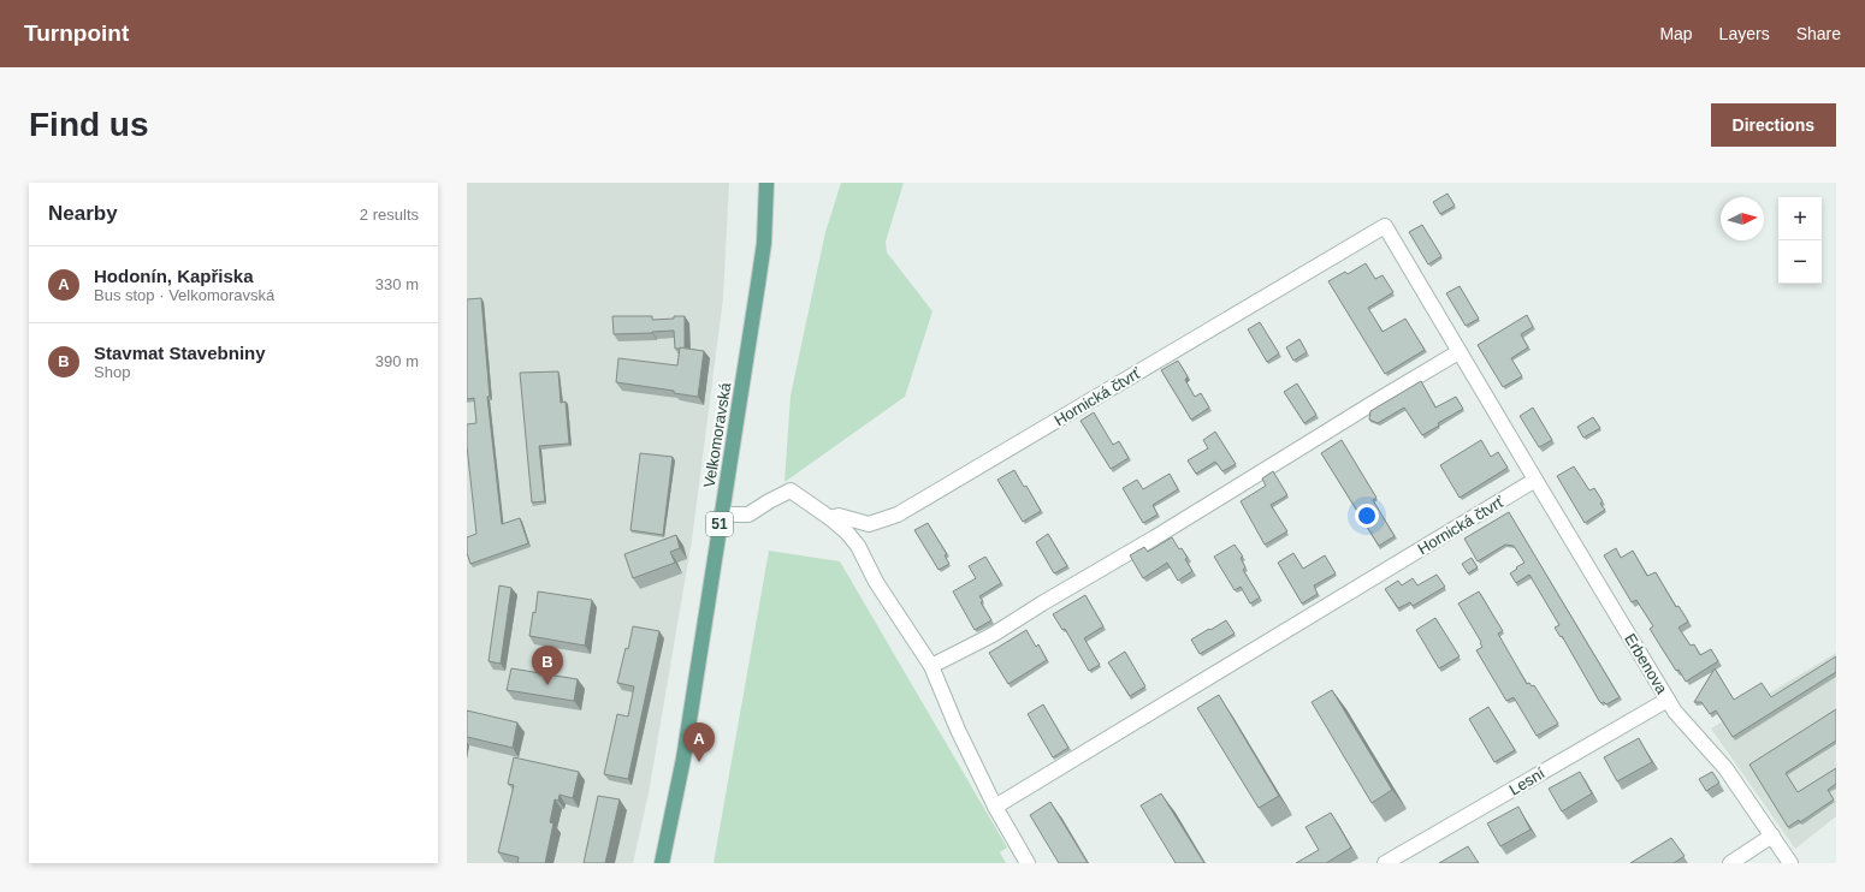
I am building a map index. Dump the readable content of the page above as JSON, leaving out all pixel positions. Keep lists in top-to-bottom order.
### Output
{
  "streets": {
    "main road": ["Velkomoravská", "51"],
    "street": ["Hornická čtvrť", "Erbenova", "Lesní"]
  },
  "crossings": [
    ["Hornická čtvrť", "Erbenova"],
    ["Erbenova", "Lesní"]
  ],
  "north": "right",
  "page": {
    "header": "Turnpoint",
    "nav": ["Map", "Layers", "Share"],
    "buttons": "Directions",
    "title": "Find us",
    "heading": ["Nearby", "2 results"],
    "map_buttons": ["+", "−"],
    "list": [
      {
        "mark": "A",
        "name": "Hodonín, Kapřiska",
        "note": "Bus stop · Velkomoravská",
        "value": "330 m"
      },
      {
        "mark": "B",
        "name": "Stavmat Stavebniny",
        "note": "Shop",
        "value": "390 m"
      }
    ],
    "pins": ["B", "A"]
  }
}
